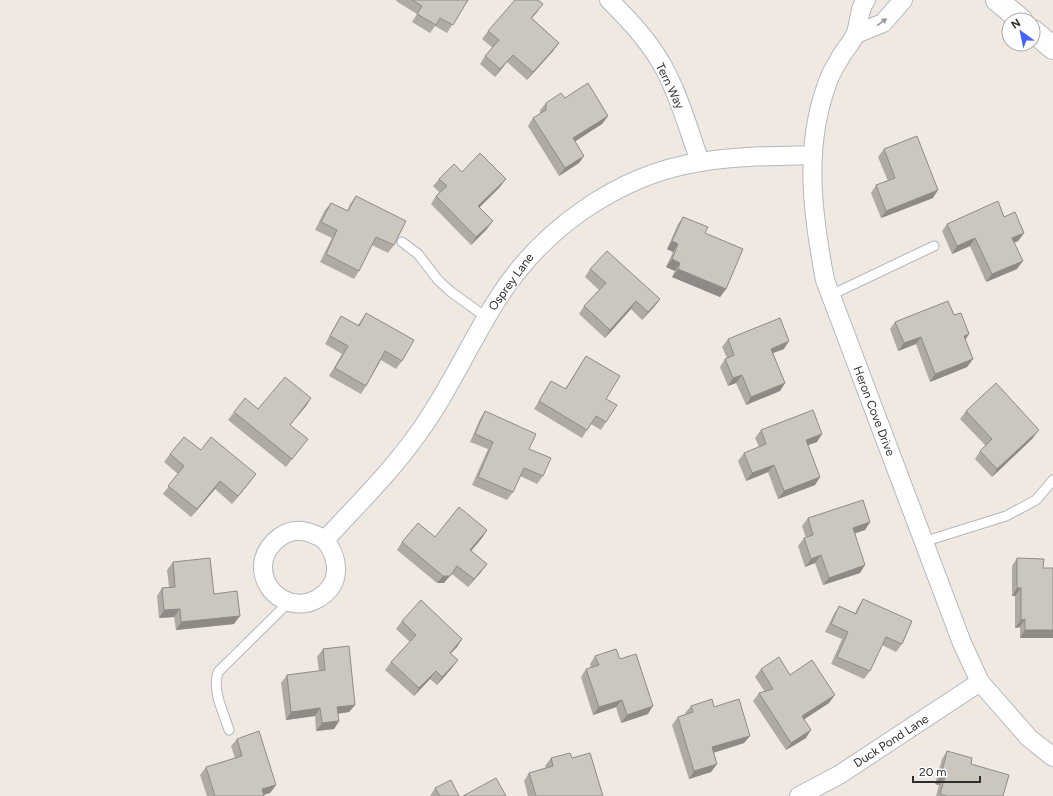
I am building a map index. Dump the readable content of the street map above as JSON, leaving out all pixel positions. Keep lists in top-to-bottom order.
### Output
{
  "streets": {
    "street": [
      "Tern Way",
      "Osprey Lane",
      "Heron Cove Drive",
      "Duck Pond Lane"
    ]
  },
  "crossings": [
    ["Tern Way", "Osprey Lane"],
    ["Osprey Lane", "Heron Cove Drive"],
    ["Heron Cove Drive", "Duck Pond Lane"]
  ],
  "scale_bar": "20 m",
  "north": "top left"
}
